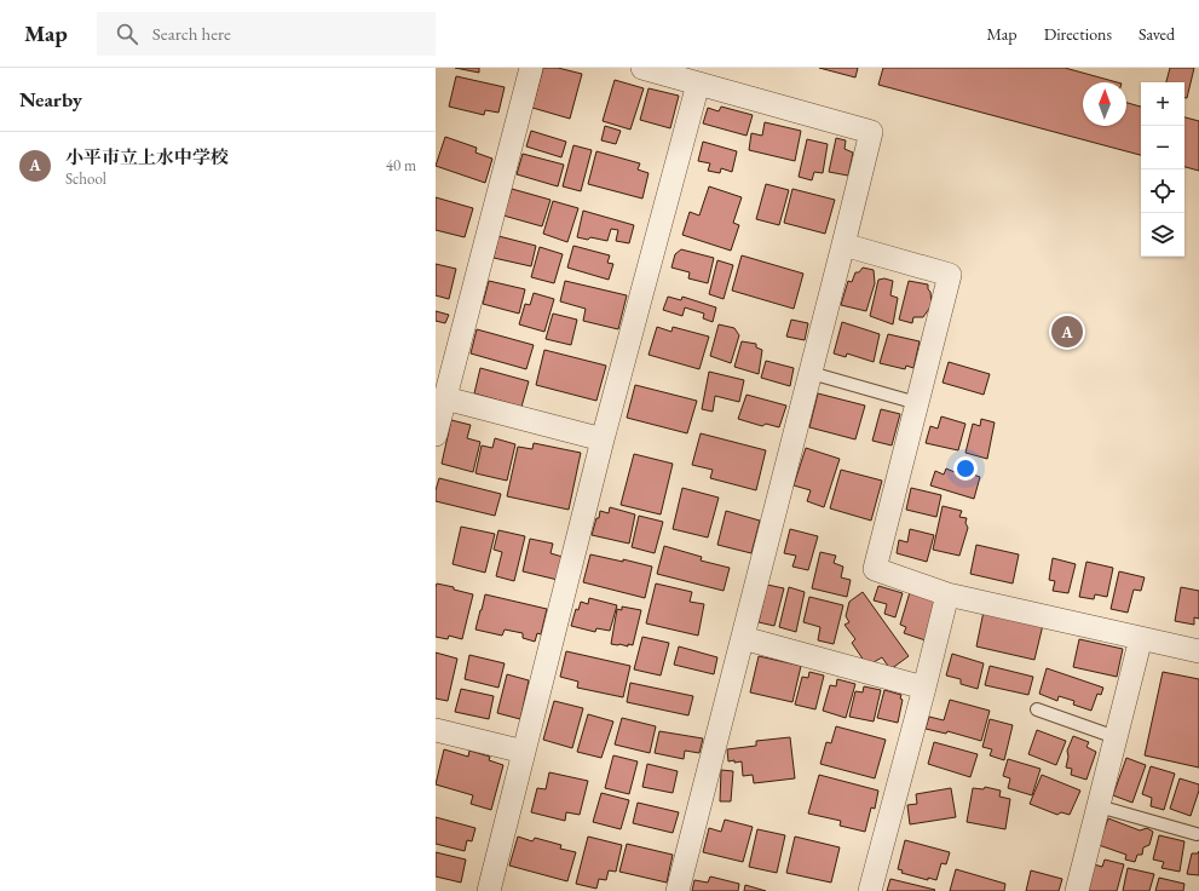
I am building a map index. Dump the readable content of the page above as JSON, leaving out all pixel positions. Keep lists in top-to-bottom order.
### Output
{
  "north": "top",
  "page": {
    "header": "Map",
    "search": "Search here",
    "nav": ["Map", "Directions", "Saved"],
    "heading": "Nearby",
    "map_buttons": ["+", "−"],
    "list": [
      {
        "mark": "A",
        "name": "小平市立上水中学校",
        "note": "School",
        "value": "40 m"
      }
    ],
    "pins": "A"
  }
}
